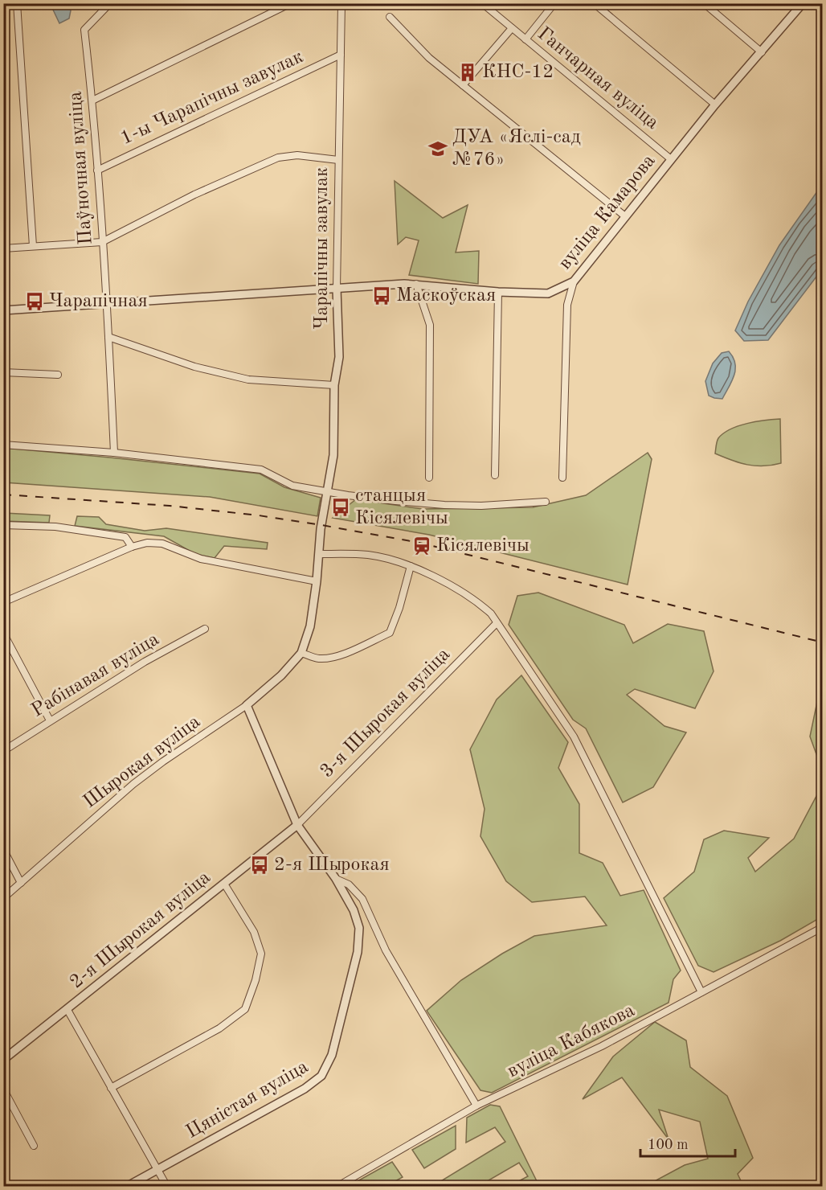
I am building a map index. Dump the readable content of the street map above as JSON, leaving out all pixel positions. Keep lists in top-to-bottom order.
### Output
{
  "streets": {
    "street": [
      "Ганчарная вуліца",
      "1-ы Чарапічны завулак",
      "Паўночная вуліца",
      "вуліца Камарова",
      "Чарапічны завулак",
      "Рабінавая вуліца",
      "3-я Шырокая вуліца",
      "Шырокая вуліца",
      "2-я Шырокая вуліца",
      "вуліца Кабякова",
      "Цяністая вуліца"
    ]
  },
  "crossings": [
    ["Ганчарная вуліца", "вуліца Камарова"],
    ["1-ы Чарапічны завулак", "Паўночная вуліца"],
    ["1-ы Чарапічны завулак", "Чарапічны завулак"],
    ["Паўночная вуліца", "вуліца Камарова"],
    ["вуліца Камарова", "Чарапічны завулак"],
    ["Чарапічны завулак", "Шырокая вуліца"],
    ["3-я Шырокая вуліца", "2-я Шырокая вуліца"],
    ["3-я Шырокая вуліца", "Цяністая вуліца"],
    ["Шырокая вуліца", "Цяністая вуліца"],
    ["2-я Шырокая вуліца", "Цяністая вуліца"]
  ],
  "places": {
    "building": ["КНС-12"],
    "school or university": ["ДУА «Яслі-сад №76»"],
    "bus stop": [
      "Маскоўская",
      "Чарапічная",
      "станцыя Кісялевічы",
      "2-я Шырокая"
    ],
    "station": ["Кісялевічы"]
  },
  "scale_bar": "100 m"
}
